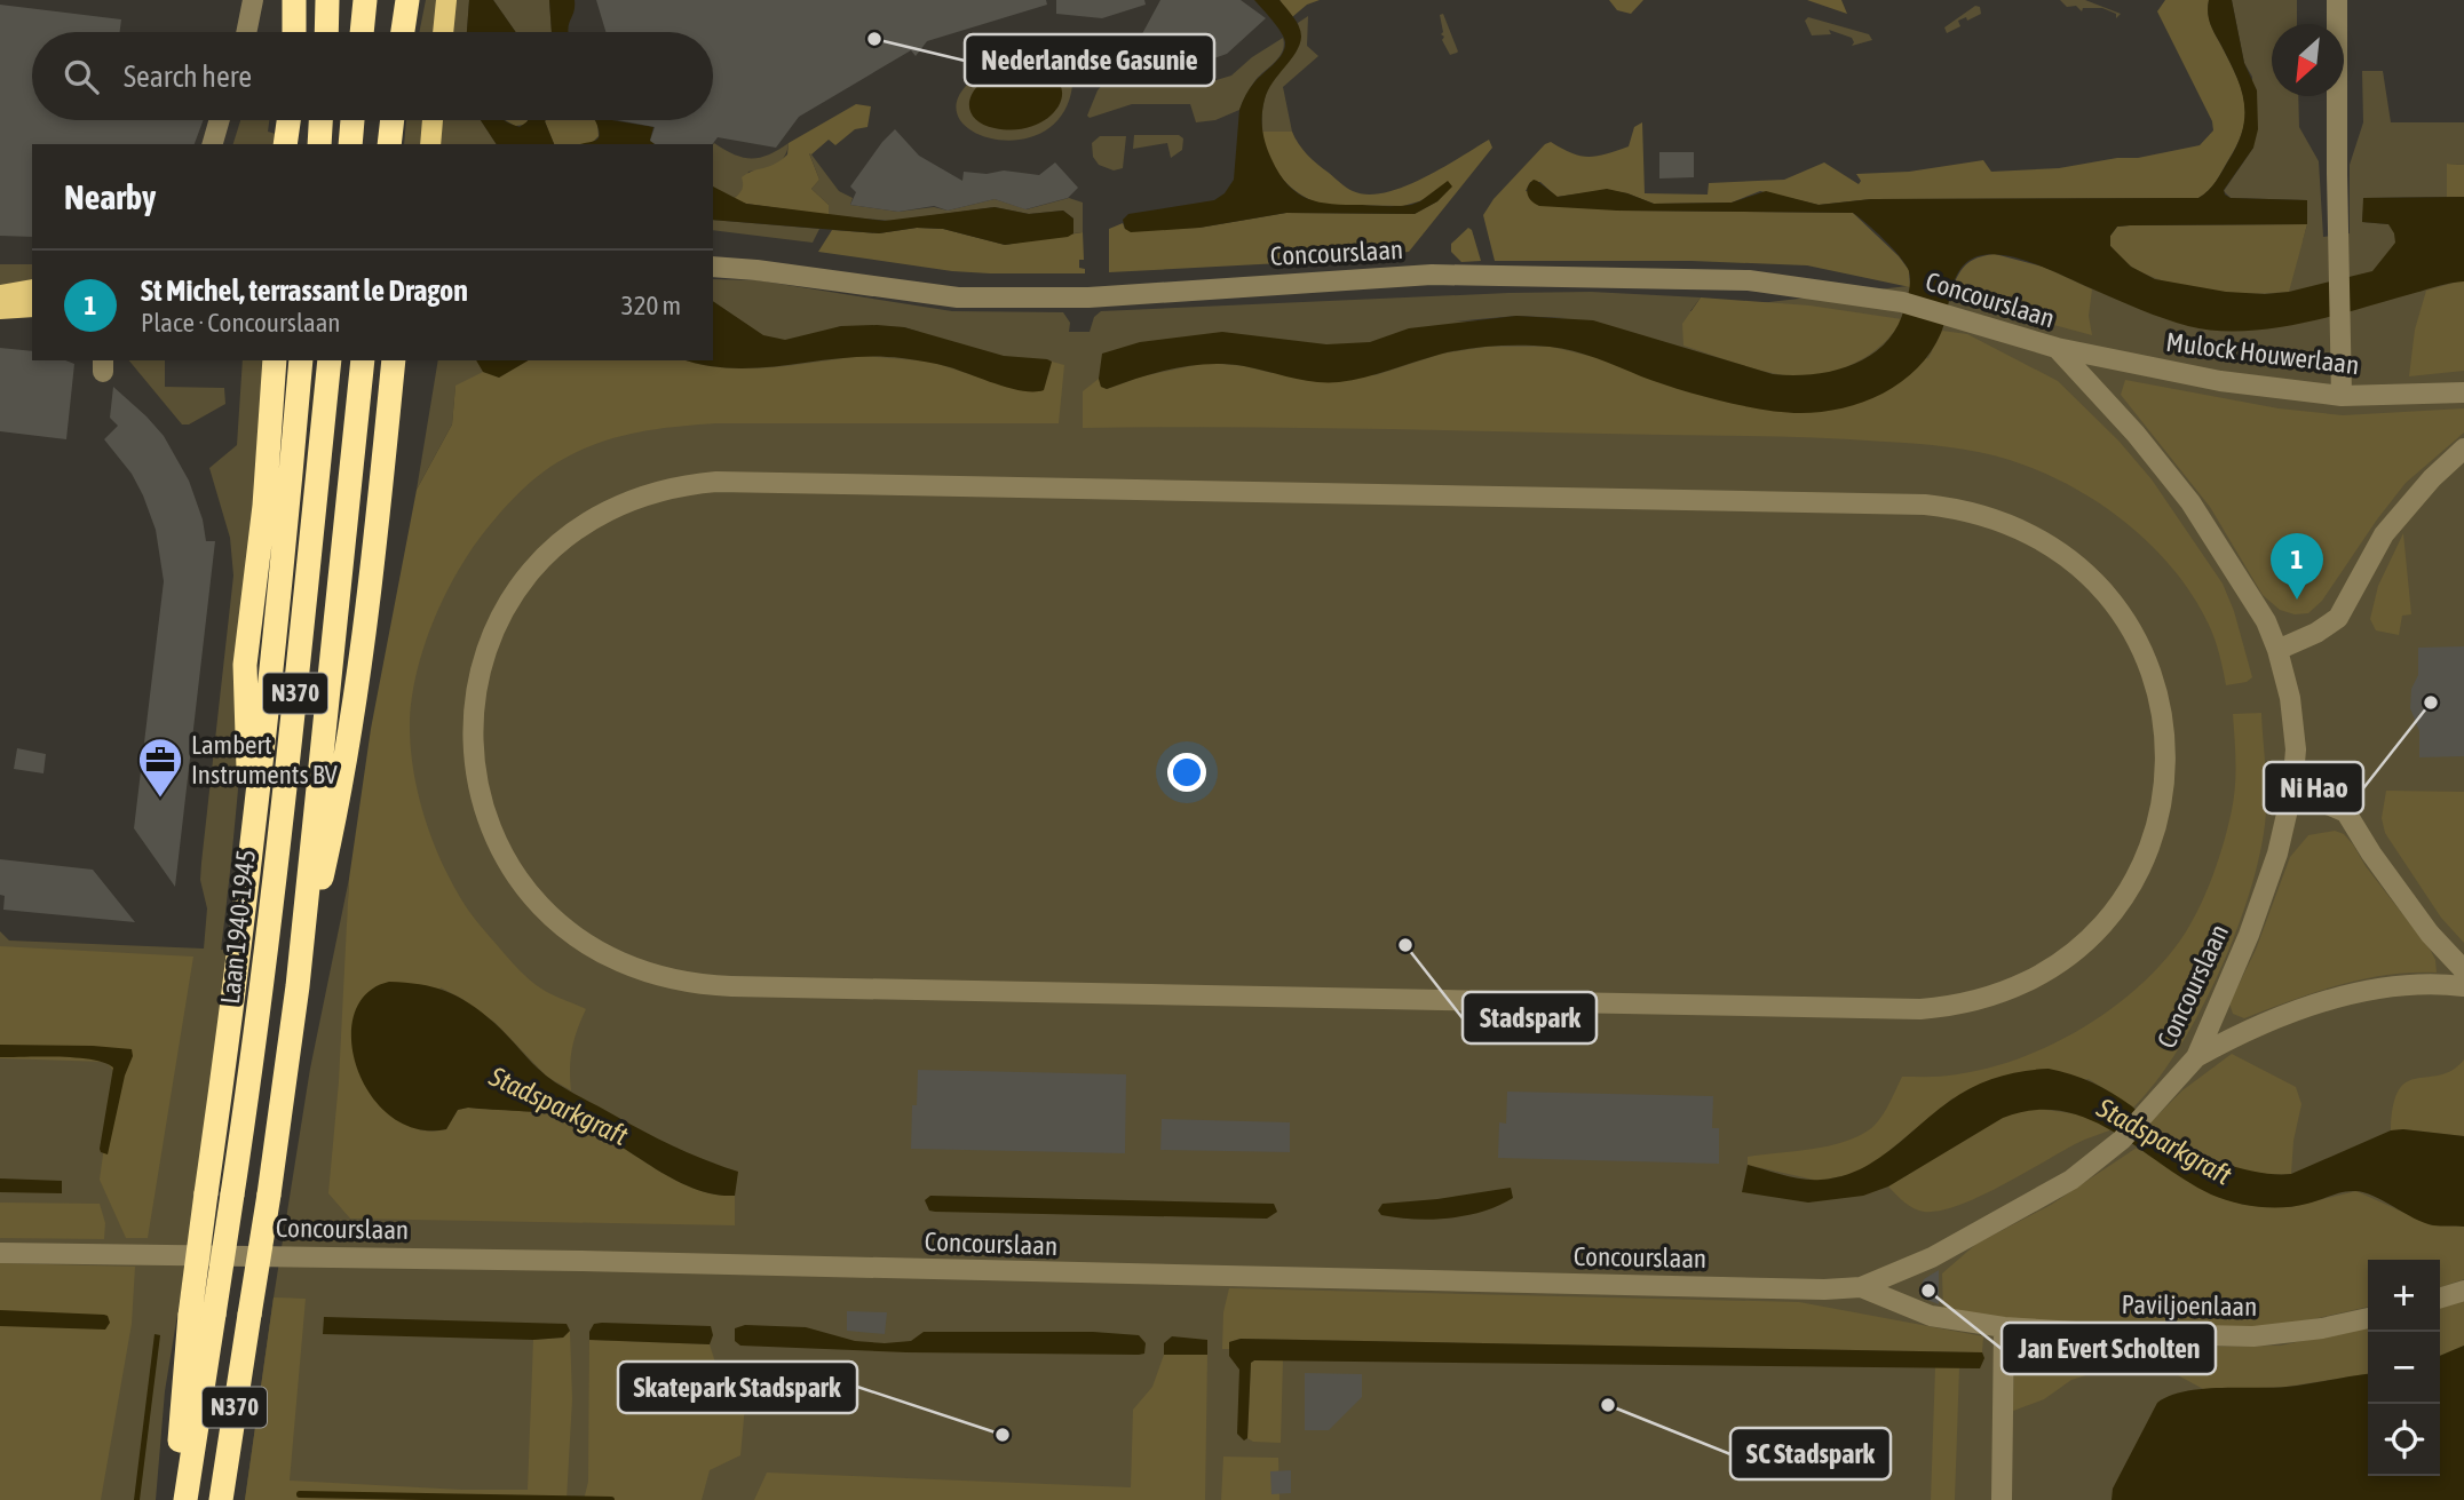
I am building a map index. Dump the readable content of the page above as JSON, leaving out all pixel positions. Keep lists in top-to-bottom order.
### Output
{
  "streets": {
    "highway": ["N370", "Laan 1940-1945"],
    "street": ["Concourslaan", "Mulock Houwerlaan", "Paviljoenlaan"]
  },
  "crossings": [
    ["Concourslaan", "Mulock Houwerlaan"],
    ["Concourslaan", "Paviljoenlaan"]
  ],
  "water": ["Stadsparkgraft"],
  "places": {
    "other": [
      "Nederlandse Gasunie",
      "Ni Hao",
      "Stadspark",
      "Jan Evert Scholten",
      "SC Stadspark",
      "Skatepark Stadspark"
    ],
    "office": ["Lambert Instruments BV"]
  },
  "north": "bottom left",
  "page": {
    "search": "Search here",
    "heading": "Nearby",
    "list": [
      {
        "mark": "1",
        "name": "St Michel, terrassant le Dragon",
        "note": "Place · Concourslaan",
        "value": "320 m"
      }
    ],
    "pins": "1",
    "map_buttons": ["+", "−"]
  }
}
